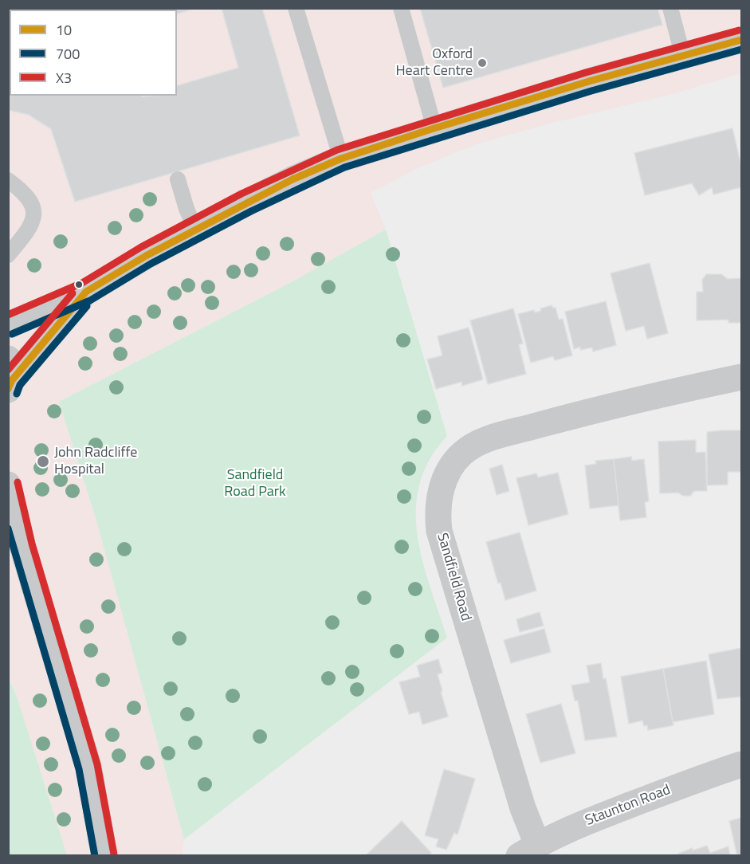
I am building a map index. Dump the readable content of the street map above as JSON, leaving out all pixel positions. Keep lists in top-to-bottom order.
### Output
{
  "streets": {
    "street": ["Sandfield Road", "Staunton Road"]
  },
  "crossings": [
    ["Sandfield Road", "Staunton Road"]
  ],
  "parks": ["Sandfield Road Park"],
  "places": ["Oxford Heart Centre", "John Radcliffe Hospital"],
  "lines": ["transit line X3", "transit line 10", "transit line 700"],
  "legend": ["10", "700", "X3"]
}
